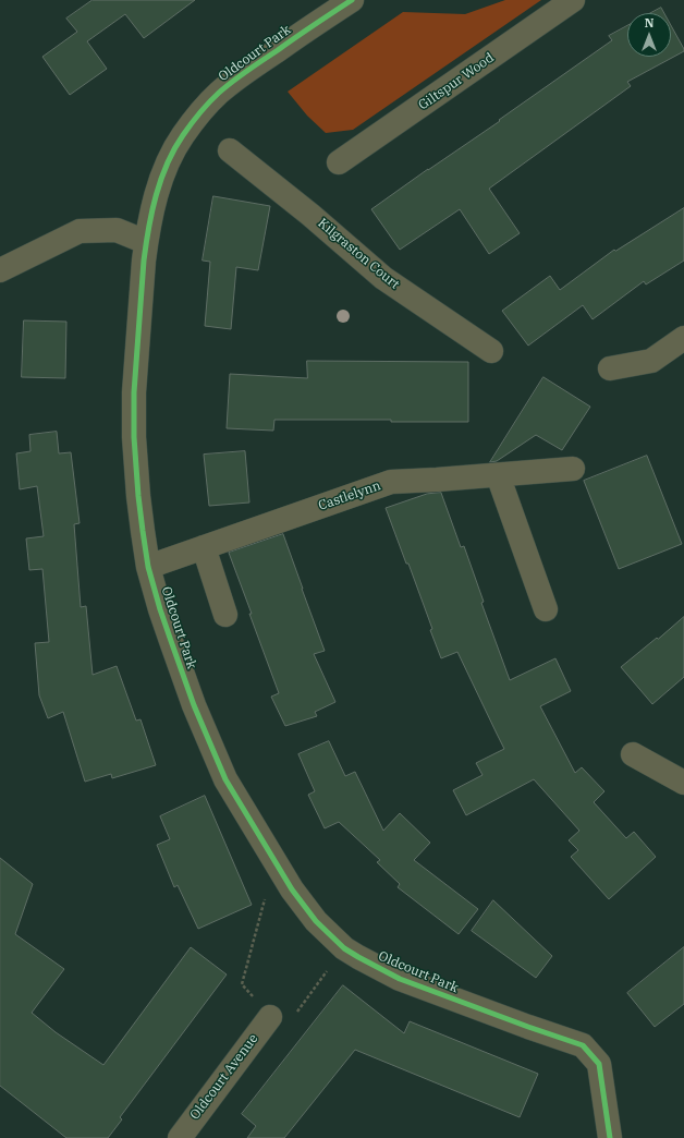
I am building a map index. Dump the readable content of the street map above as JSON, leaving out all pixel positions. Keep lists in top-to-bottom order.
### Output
{
  "streets": {
    "street": [
      "Oldcourt Park",
      "Giltspur Wood",
      "Kilgraston Court",
      "Castlelynn",
      "Oldcourt Avenue"
    ]
  },
  "crossings": [
    ["Oldcourt Park", "Castlelynn"]
  ],
  "north": "top"
}
